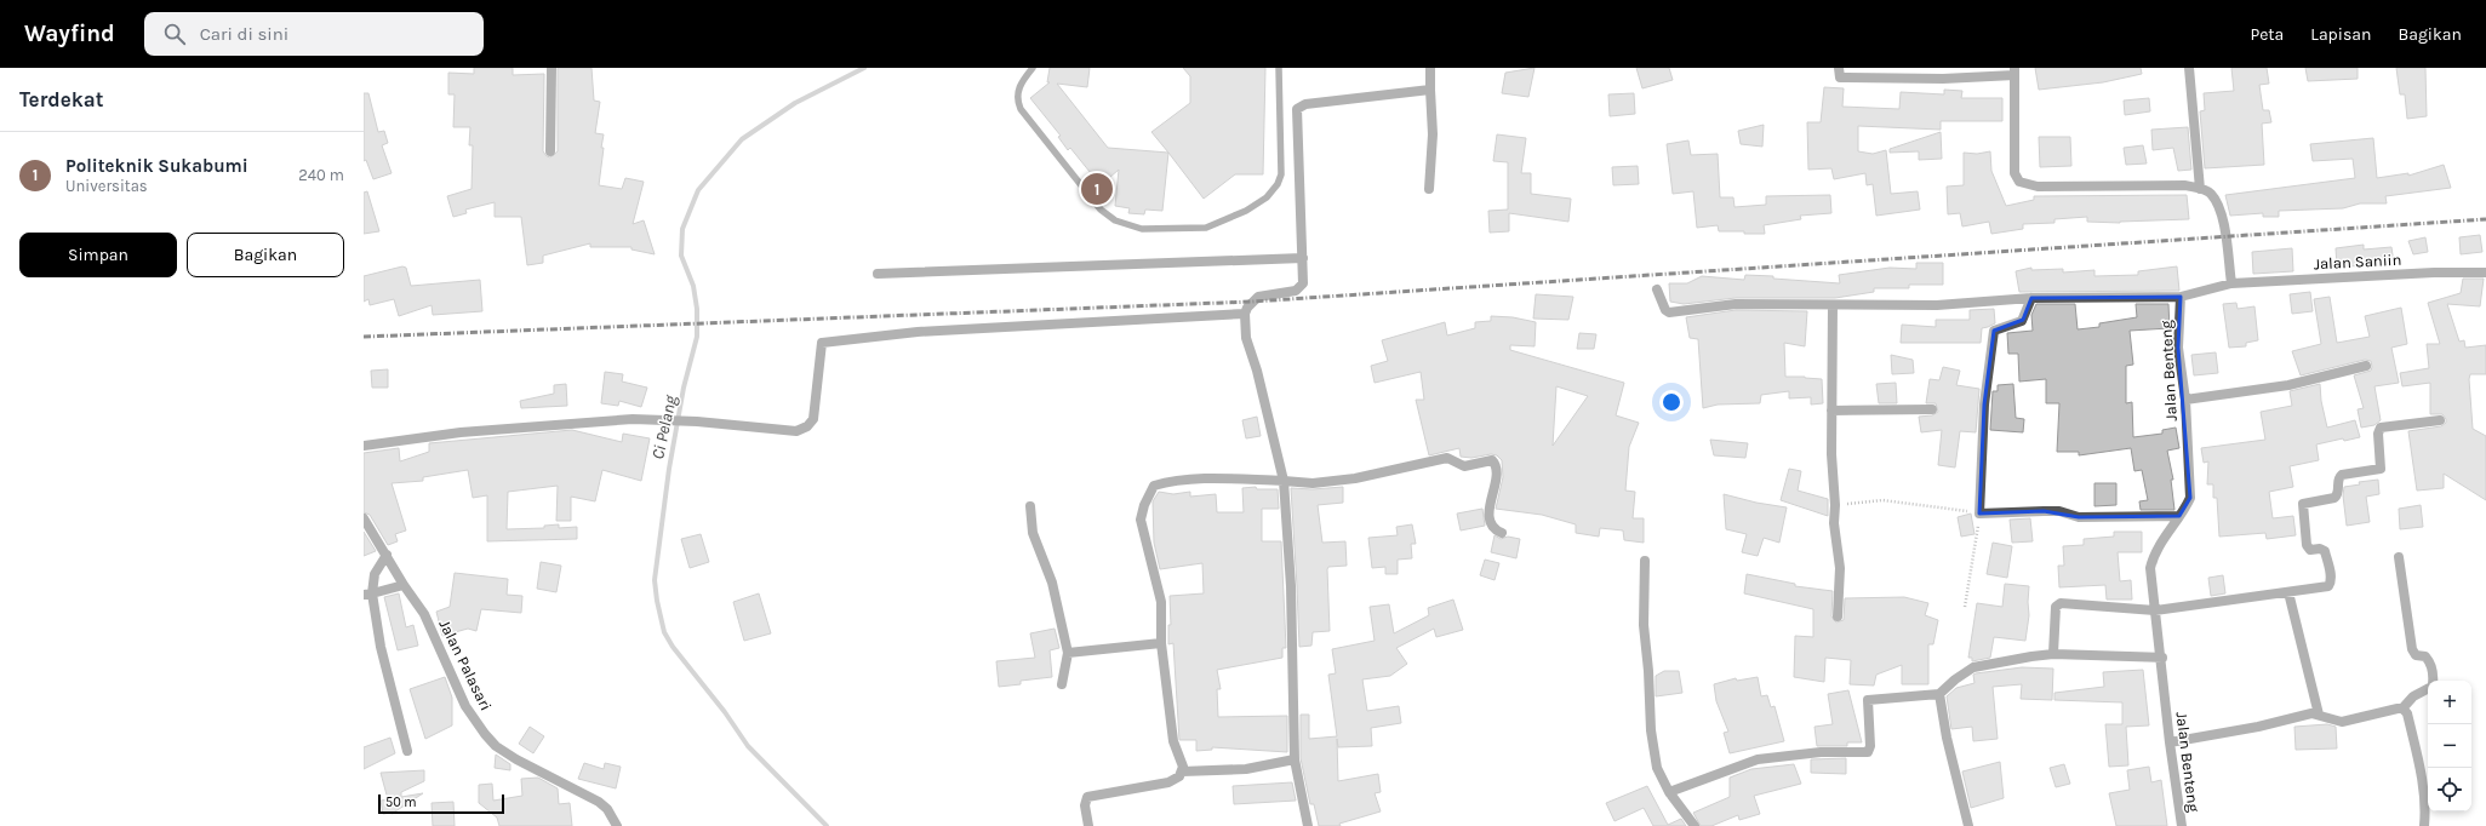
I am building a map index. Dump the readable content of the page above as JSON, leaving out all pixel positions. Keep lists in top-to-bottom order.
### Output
{
  "streets": {
    "street": ["Jalan Saniin", "Jalan Benteng", "Jalan Palasari"]
  },
  "water": ["Ci Pelang"],
  "scale_bar": "50 m",
  "page": {
    "header": "Wayfind",
    "search": "Cari di sini",
    "nav": ["Peta", "Lapisan", "Bagikan"],
    "heading": "Terdekat",
    "list": [
      {
        "mark": "1",
        "name": "Politeknik Sukabumi",
        "note": "Universitas",
        "value": "240 m"
      }
    ],
    "pins": "1",
    "buttons": ["Simpan", "Bagikan"],
    "map_buttons": ["+", "−"],
    "scale": "50 m"
  }
}
